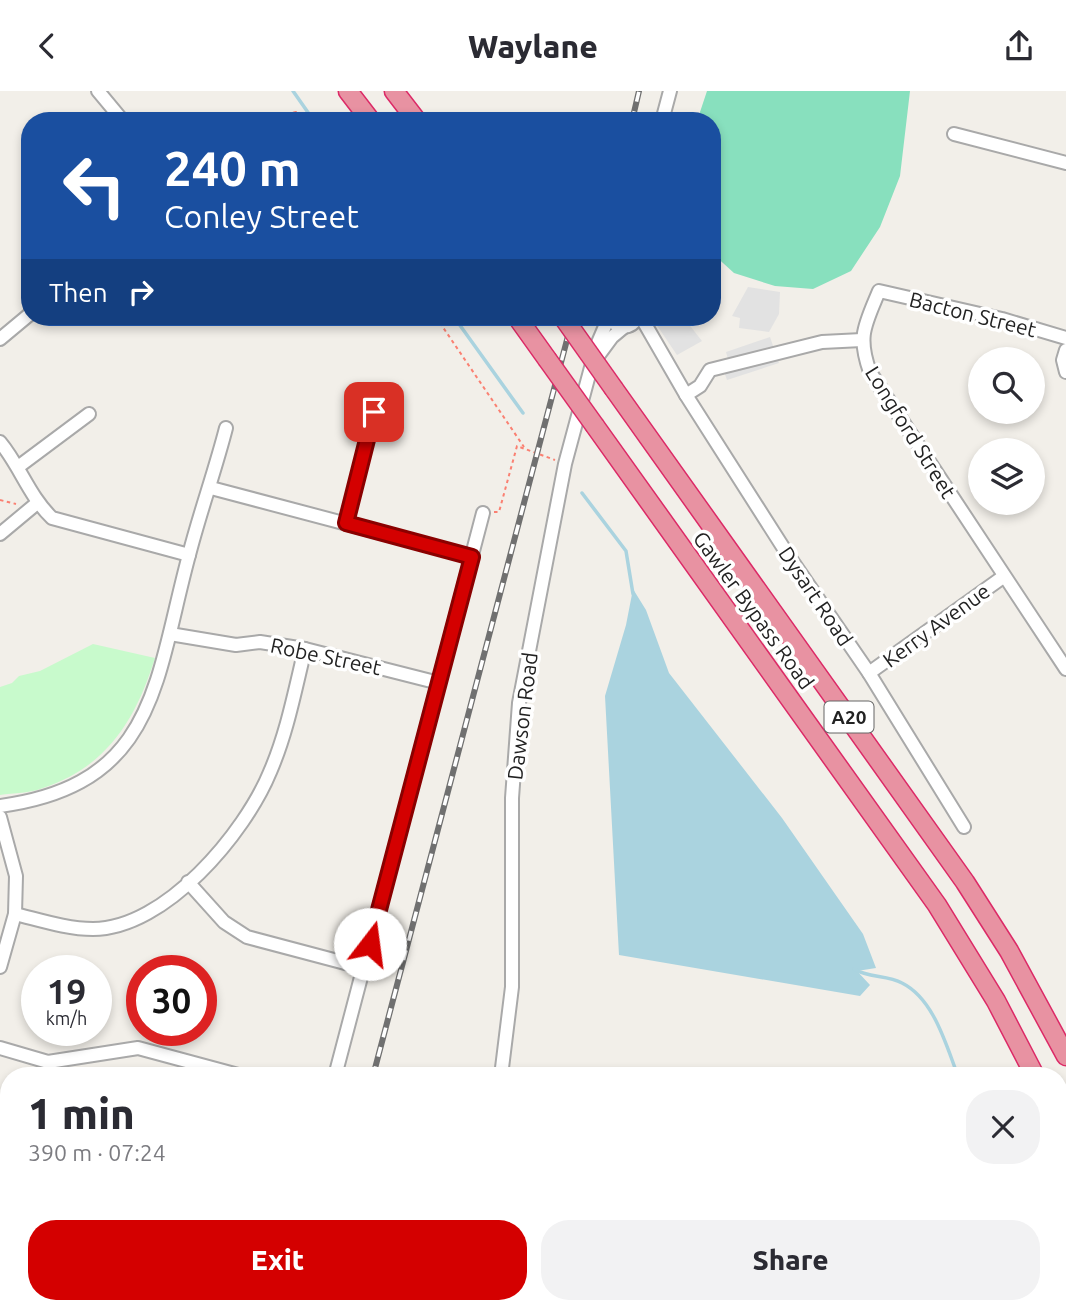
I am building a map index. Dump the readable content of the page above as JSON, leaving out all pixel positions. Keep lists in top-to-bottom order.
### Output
{
  "streets": {
    "highway": ["Gawler Bypass Road", "A20"],
    "street": [
      "Bacton Street",
      "Longford Street",
      "Dysart Road",
      "Kerry Avenue",
      "Robe Street",
      "Dawson Road"
    ]
  },
  "crossings": [
    ["Bacton Street", "Longford Street"],
    ["Longford Street", "Kerry Avenue"],
    ["Dysart Road", "Kerry Avenue"],
    ["Dysart Road", "Dawson Road"]
  ],
  "page": {
    "header": "Waylane",
    "turn": ["240 m", "Conley Street"],
    "then": "Then",
    "speed": "19 km/h",
    "limit": "30",
    "heading": ["1 min", "390 m · 07:24"],
    "buttons": ["Exit", "Share"]
  }
}
